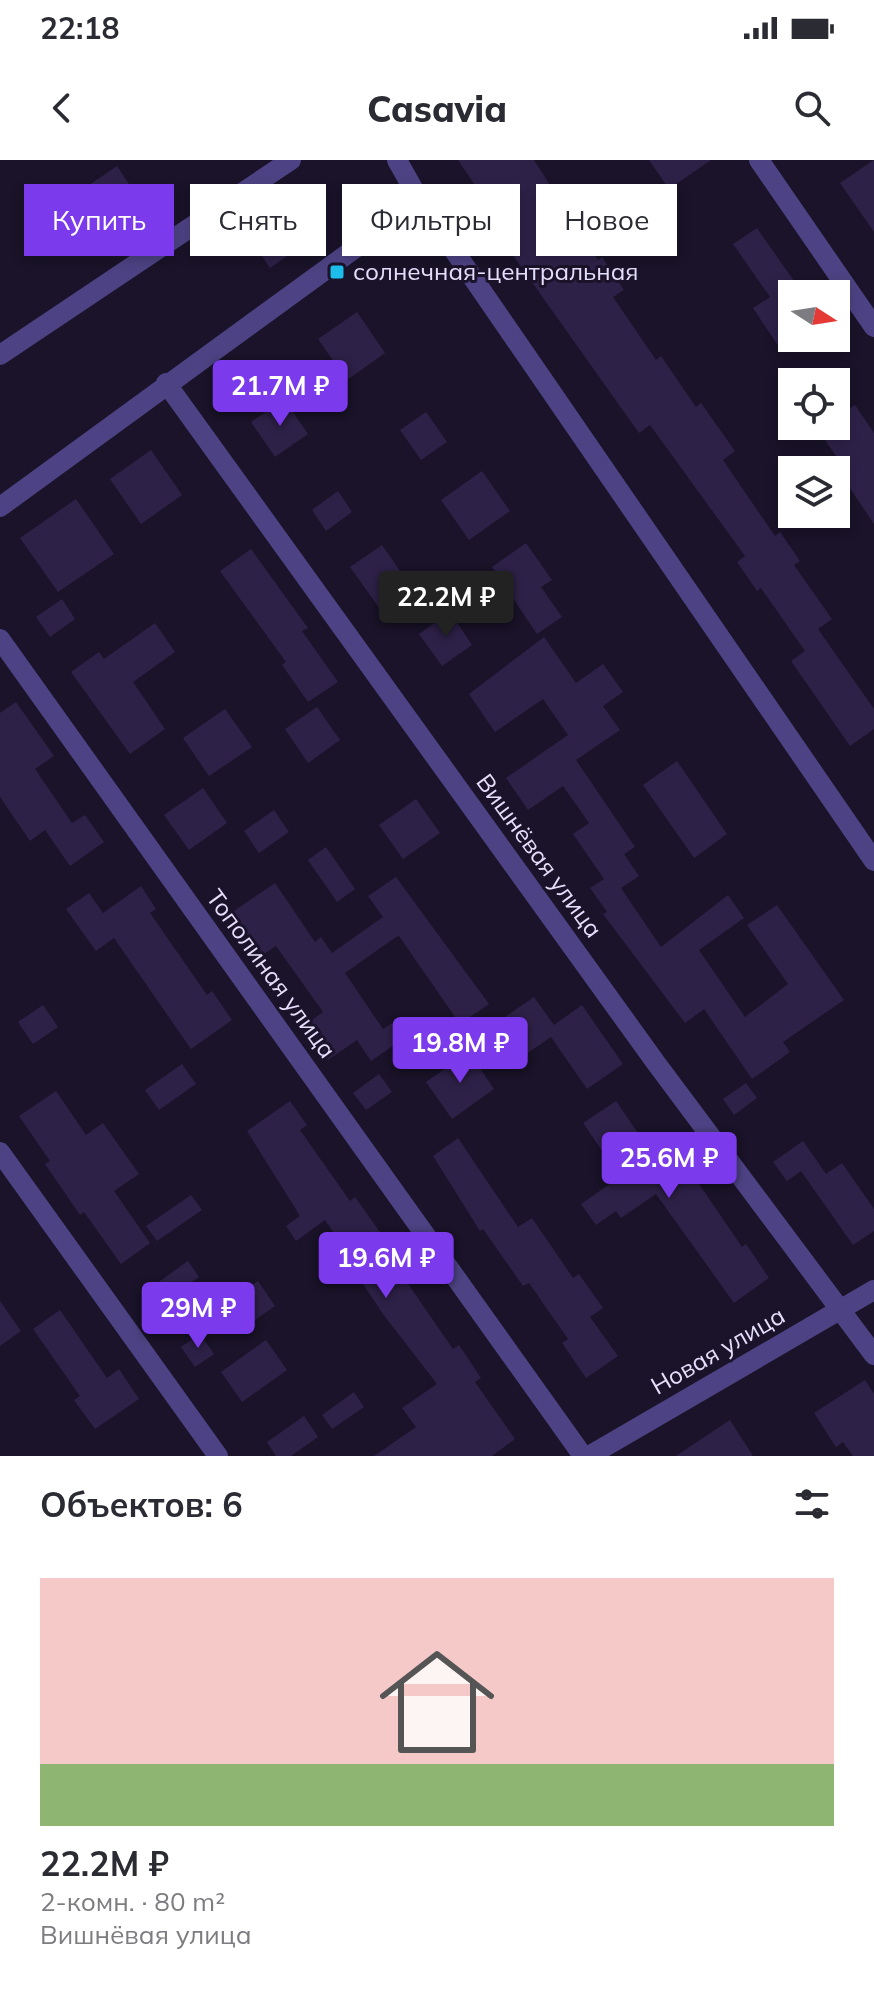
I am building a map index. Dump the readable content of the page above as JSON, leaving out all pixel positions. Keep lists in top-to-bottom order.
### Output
{
  "streets": {
    "street": ["Вишнёвая улица", "Тополиная улица", "Новая улица"]
  },
  "crossings": [
    ["Вишнёвая улица", "Новая улица"],
    ["Тополиная улица", "Новая улица"]
  ],
  "places": {
    "transit": ["солнечная-центральная"]
  },
  "north": "right",
  "page": {
    "status": "22:18",
    "header": "Casavia",
    "chip": [
      "Купить",
      "Снять",
      "Фильтры",
      "Новое"
    ],
    "price": [
      "21.7M ₽",
      "22.2M ₽",
      "19.8M ₽",
      "25.6M ₽",
      "19.6M ₽",
      "29M ₽"
    ],
    "heading": "Объектов: 6",
    "list": [
      {
        "name": "22.2M ₽",
        "note": "2-комн. · 80 m² · Вишнёвая улица"
      }
    ]
  }
}
